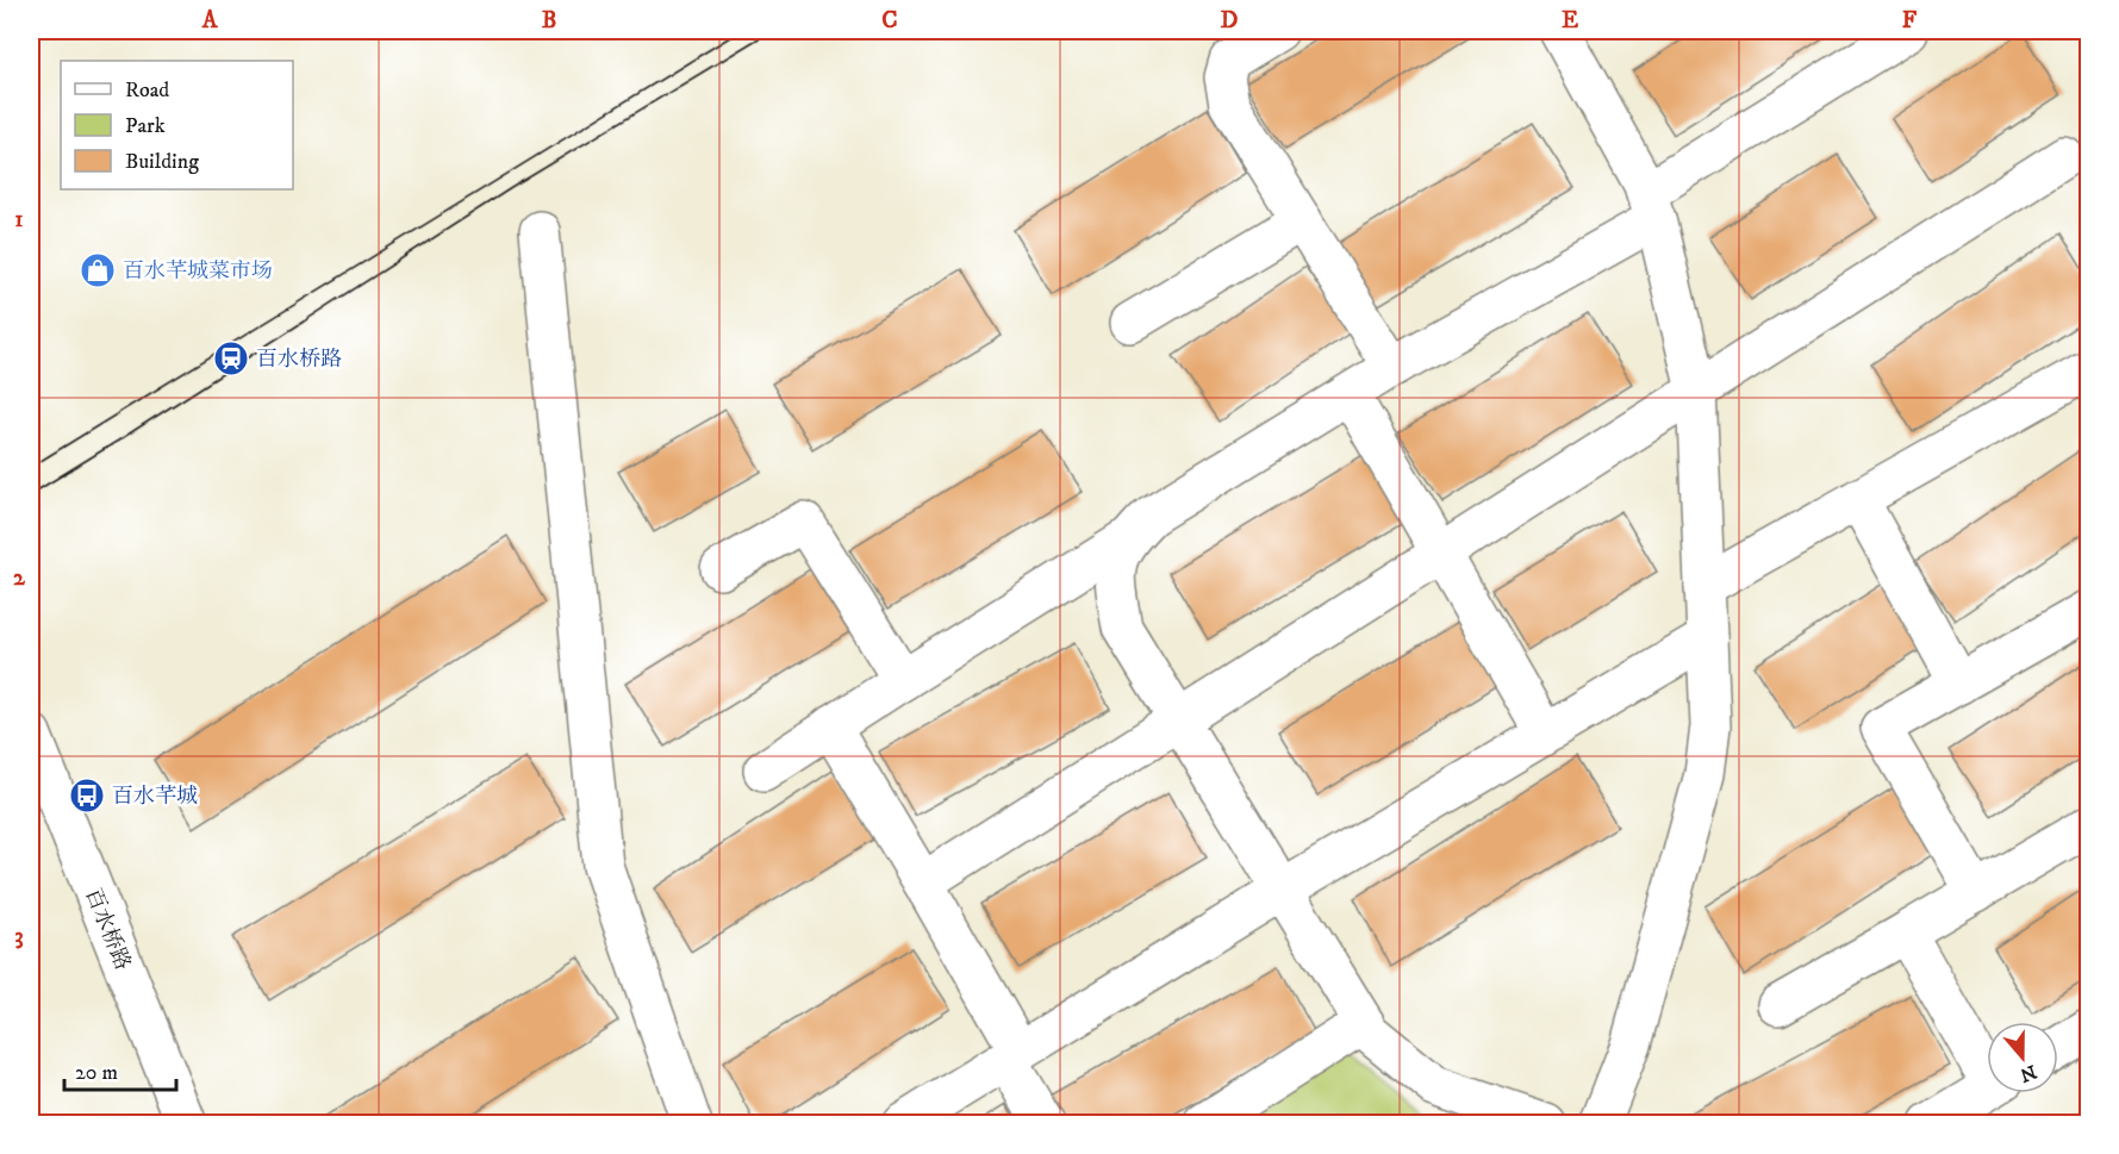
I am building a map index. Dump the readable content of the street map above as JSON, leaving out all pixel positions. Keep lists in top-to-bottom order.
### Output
{
  "streets": {
    "street": ["百水桥路"]
  },
  "places": {
    "shop": ["百水芊城菜市场"],
    "station": ["百水桥路"],
    "bus stop": ["百水芊城"]
  },
  "legend": ["Road", "Park", "Building"],
  "scale_bar": "20 m",
  "north": "bottom",
  "grid": {
    "columns": [
      "A",
      "B",
      "C",
      "D",
      "E",
      "F"
    ],
    "rows": ["1", "2", "3"]
  }
}
